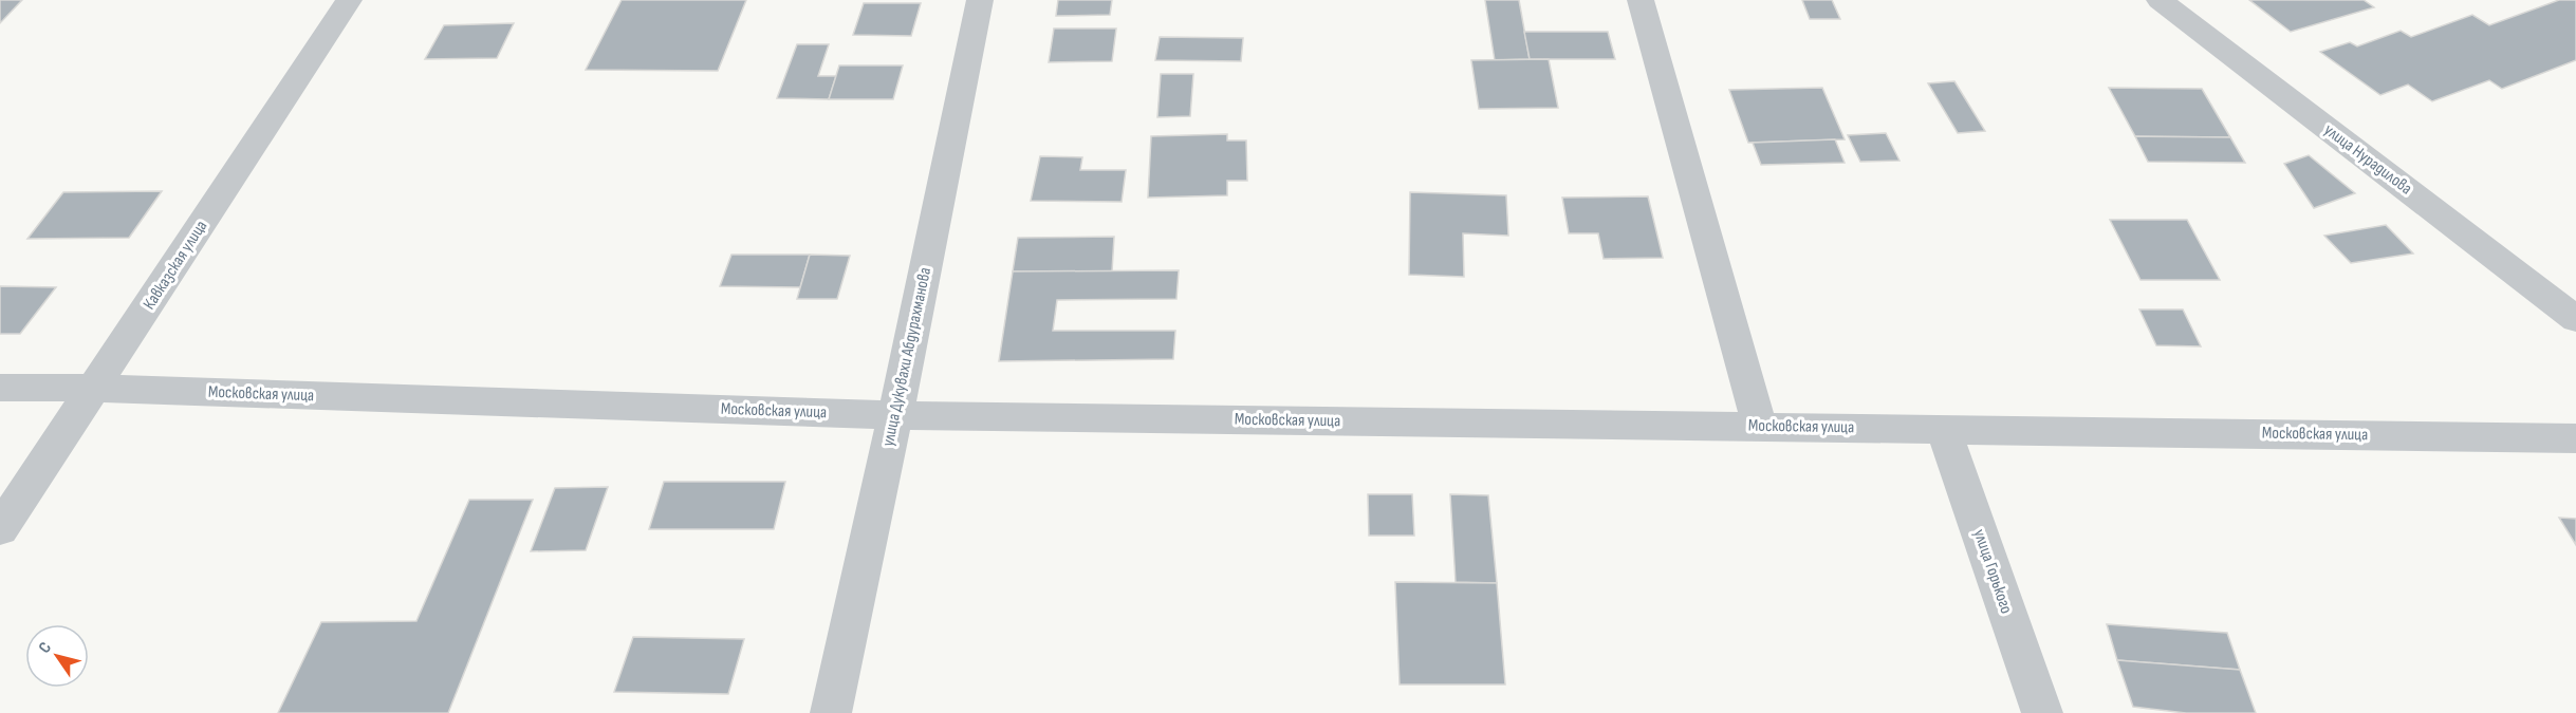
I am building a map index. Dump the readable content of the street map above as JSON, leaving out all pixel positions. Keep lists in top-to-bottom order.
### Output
{
  "streets": {
    "street": [
      "улица Нурадилова",
      "Кавказская улица",
      "улица Дукувахи Абдурахманова",
      "Московская улица",
      "улица Горького"
    ]
  },
  "crossings": [
    ["Кавказская улица", "Московская улица"],
    ["улица Дукувахи Абдурахманова", "Московская улица"],
    ["Московская улица", "улица Горького"]
  ],
  "north": "top left"
}
